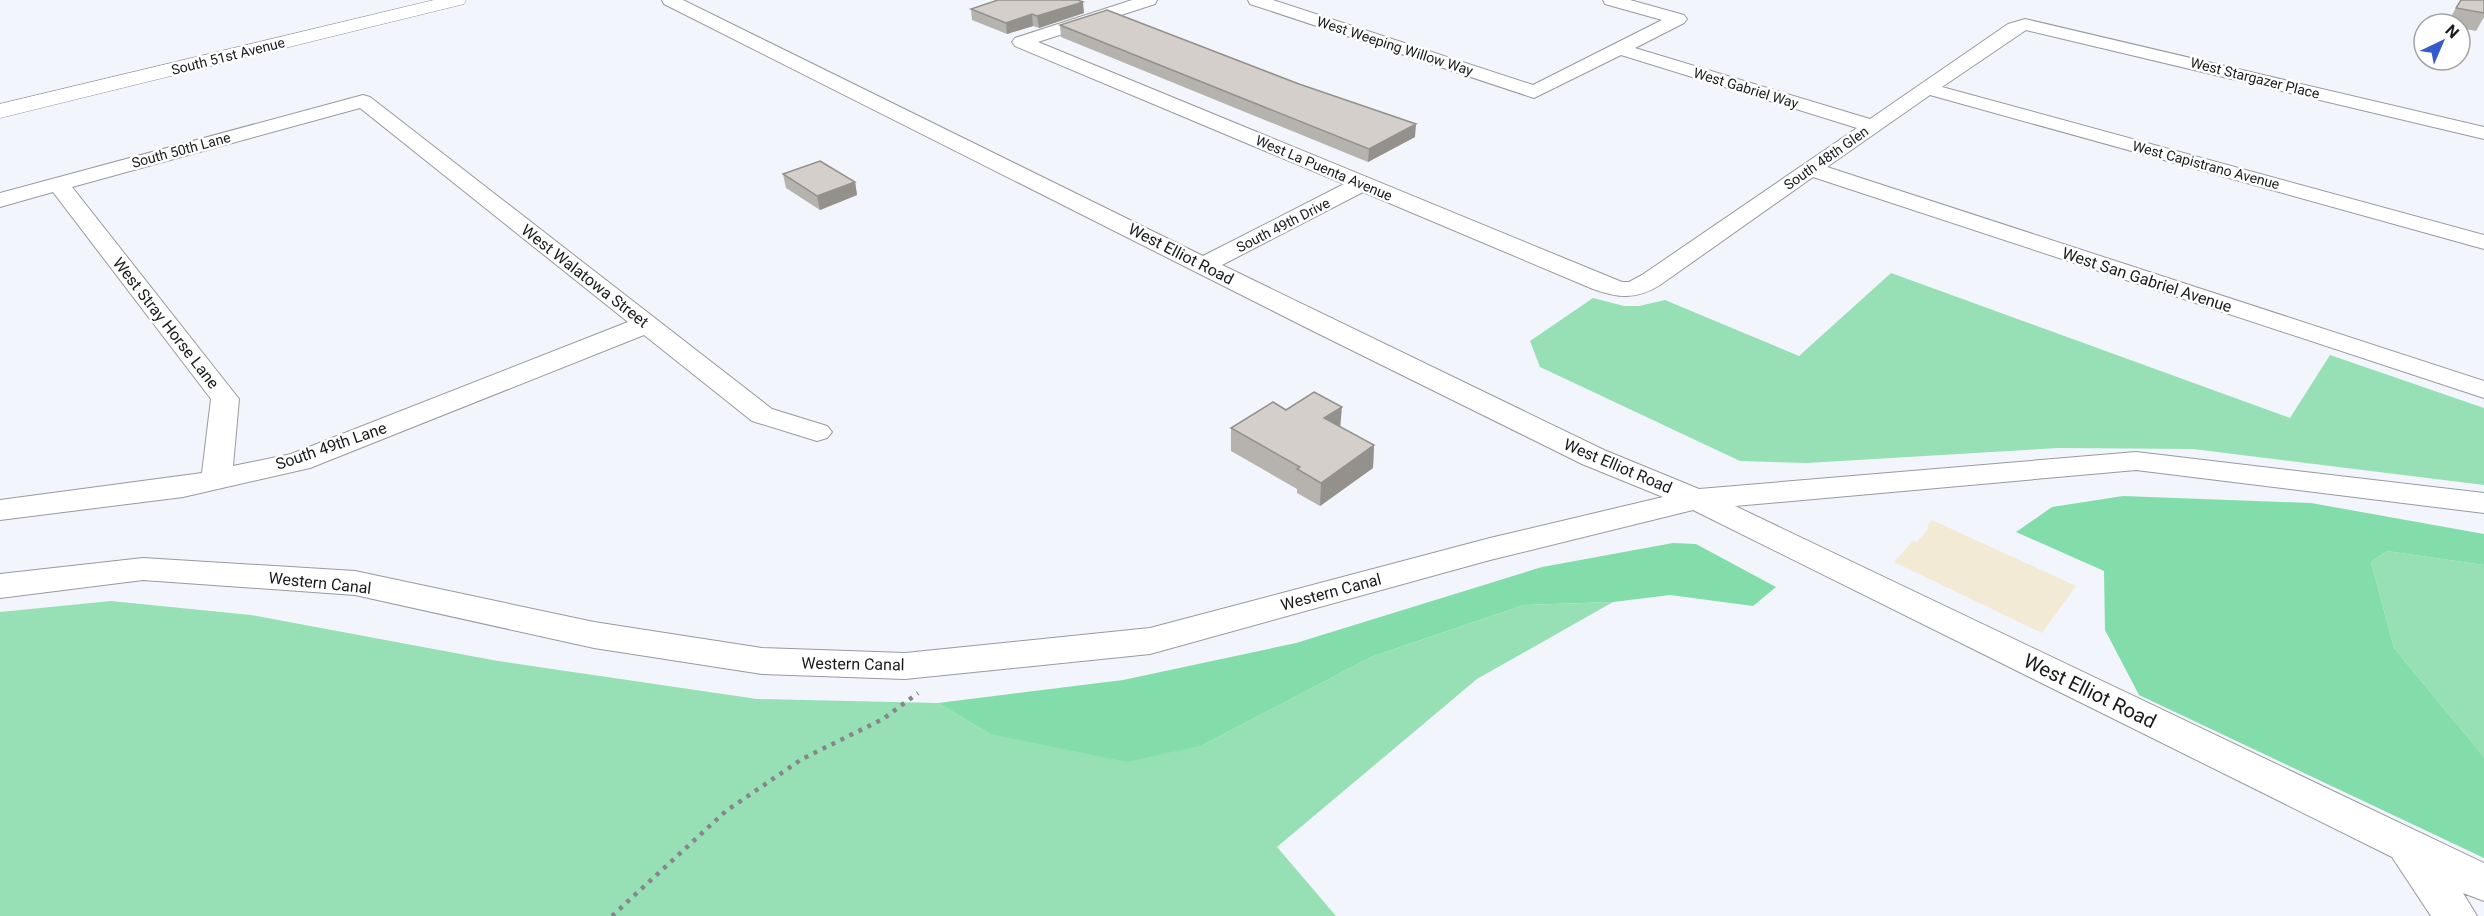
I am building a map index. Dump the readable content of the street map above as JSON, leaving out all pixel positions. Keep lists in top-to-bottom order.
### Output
{
  "streets": {
    "main road": ["South 51st Avenue"],
    "street": [
      "West Weeping Willow Way",
      "West Stargazer Place",
      "West Gabriel Way",
      "South 50th Lane",
      "South 48th Glen",
      "West Capistrano Avenue",
      "West La Puenta Avenue",
      "South 49th Drive",
      "West Elliot Road",
      "West Walatowa Street",
      "West San Gabriel Avenue",
      "West Stray Horse Lane",
      "South 49th Lane",
      "Western Canal"
    ]
  },
  "crossings": [
    ["West Weeping Willow Way", "West Gabriel Way"],
    ["West Stargazer Place", "South 48th Glen"],
    ["West Gabriel Way", "South 48th Glen"],
    ["South 50th Lane", "West Walatowa Street"],
    ["South 50th Lane", "West Stray Horse Lane"],
    ["South 48th Glen", "West Capistrano Avenue"],
    ["South 48th Glen", "West La Puenta Avenue"],
    ["South 48th Glen", "West San Gabriel Avenue"],
    ["West La Puenta Avenue", "South 49th Drive"],
    ["South 49th Drive", "West Elliot Road"],
    ["West Elliot Road", "Western Canal"],
    ["West Walatowa Street", "South 49th Lane"],
    ["West Stray Horse Lane", "South 49th Lane"]
  ],
  "north": "top right"
}
